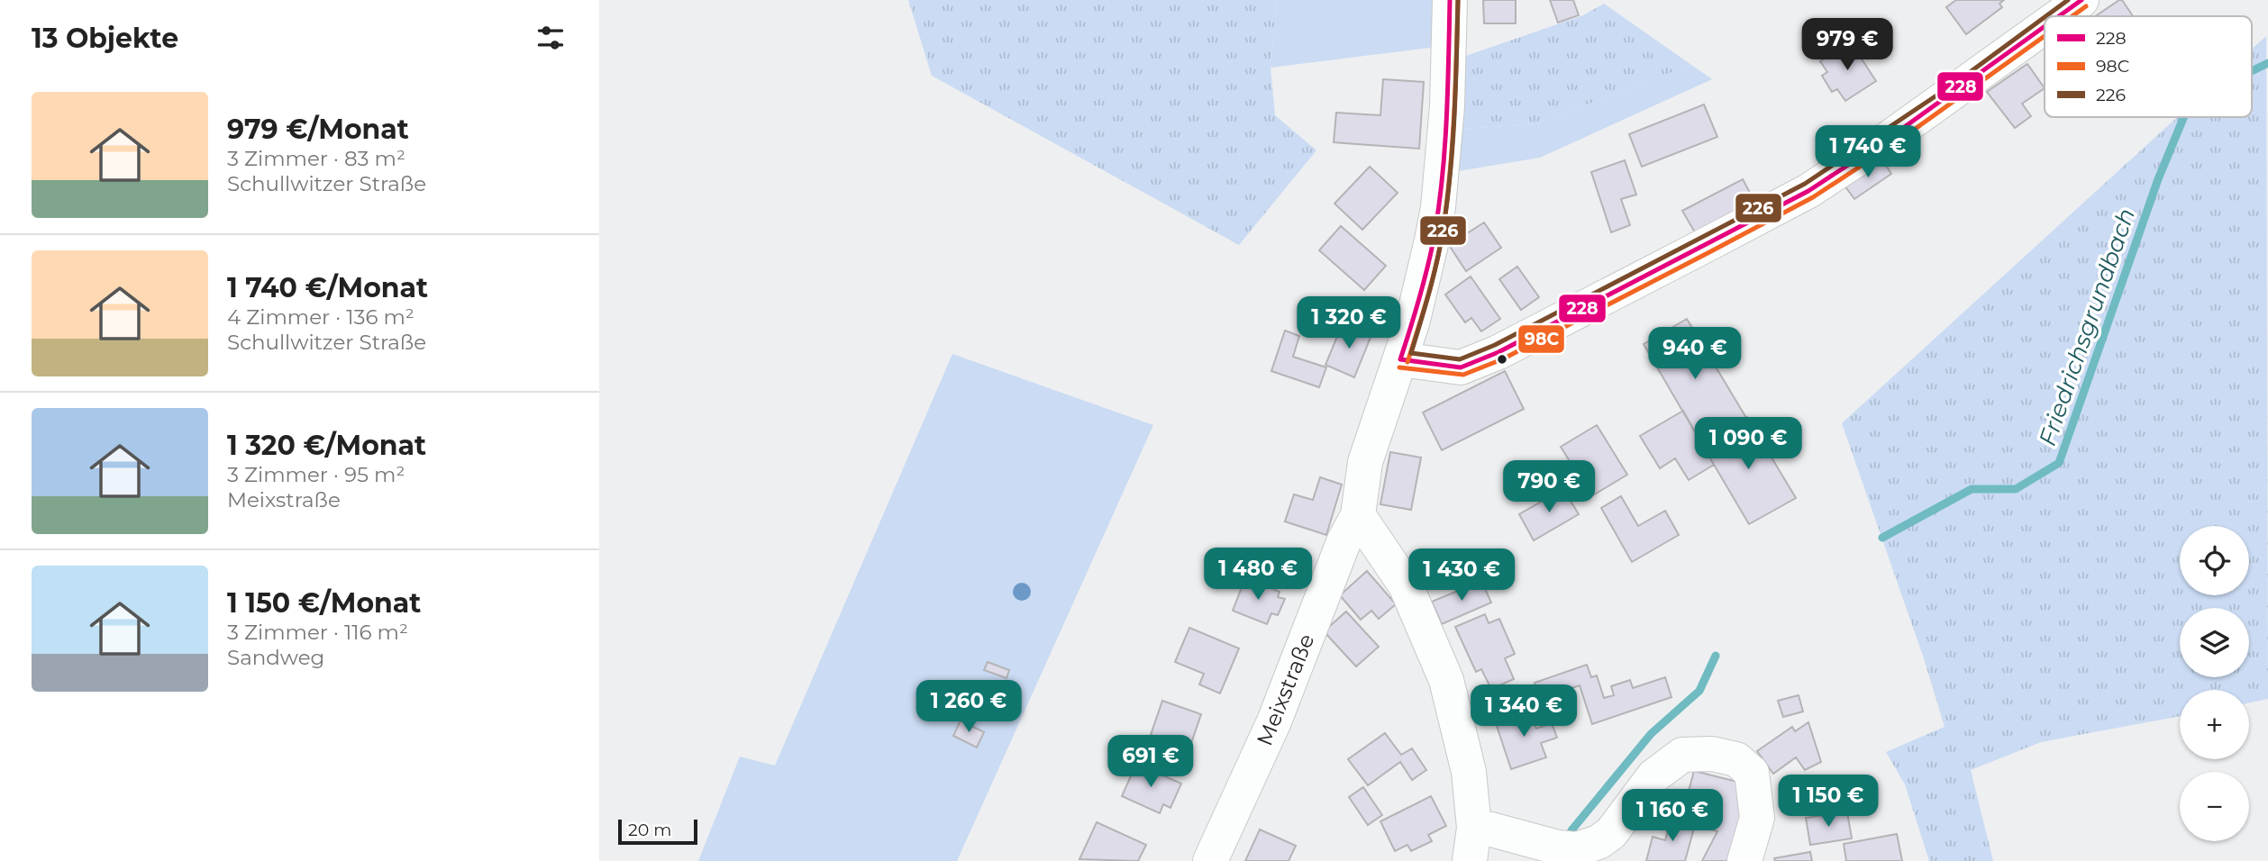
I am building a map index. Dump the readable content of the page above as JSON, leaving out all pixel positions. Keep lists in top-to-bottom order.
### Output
{
  "streets": {
    "street": ["Meixstraße"]
  },
  "water": ["Friedrichsgrundbach"],
  "lines": ["transit line 228", "transit line 98C", "transit line 226"],
  "legend": ["228", "98C", "226"],
  "scale_bar": "20 m",
  "page": {
    "heading": "13 Objekte",
    "price": [
      "979 €",
      "1 740 €",
      "1 320 €",
      "940 €",
      "1 090 €",
      "790 €",
      "1 480 €",
      "1 430 €",
      "1 260 €",
      "1 340 €",
      "691 €",
      "1 150 €",
      "1 160 €"
    ],
    "list": [
      {
        "name": "979 €/Monat",
        "note": "3 Zimmer · 83 m² · Schullwitzer Straße"
      },
      {
        "name": "1 740 €/Monat",
        "note": "4 Zimmer · 136 m² · Schullwitzer Straße"
      },
      {
        "name": "1 320 €/Monat",
        "note": "3 Zimmer · 95 m² · Meixstraße"
      },
      {
        "name": "1 150 €/Monat",
        "note": "3 Zimmer · 116 m² · Sandweg"
      }
    ],
    "map_buttons": ["+", "−"],
    "scale": "20 m"
  }
}
